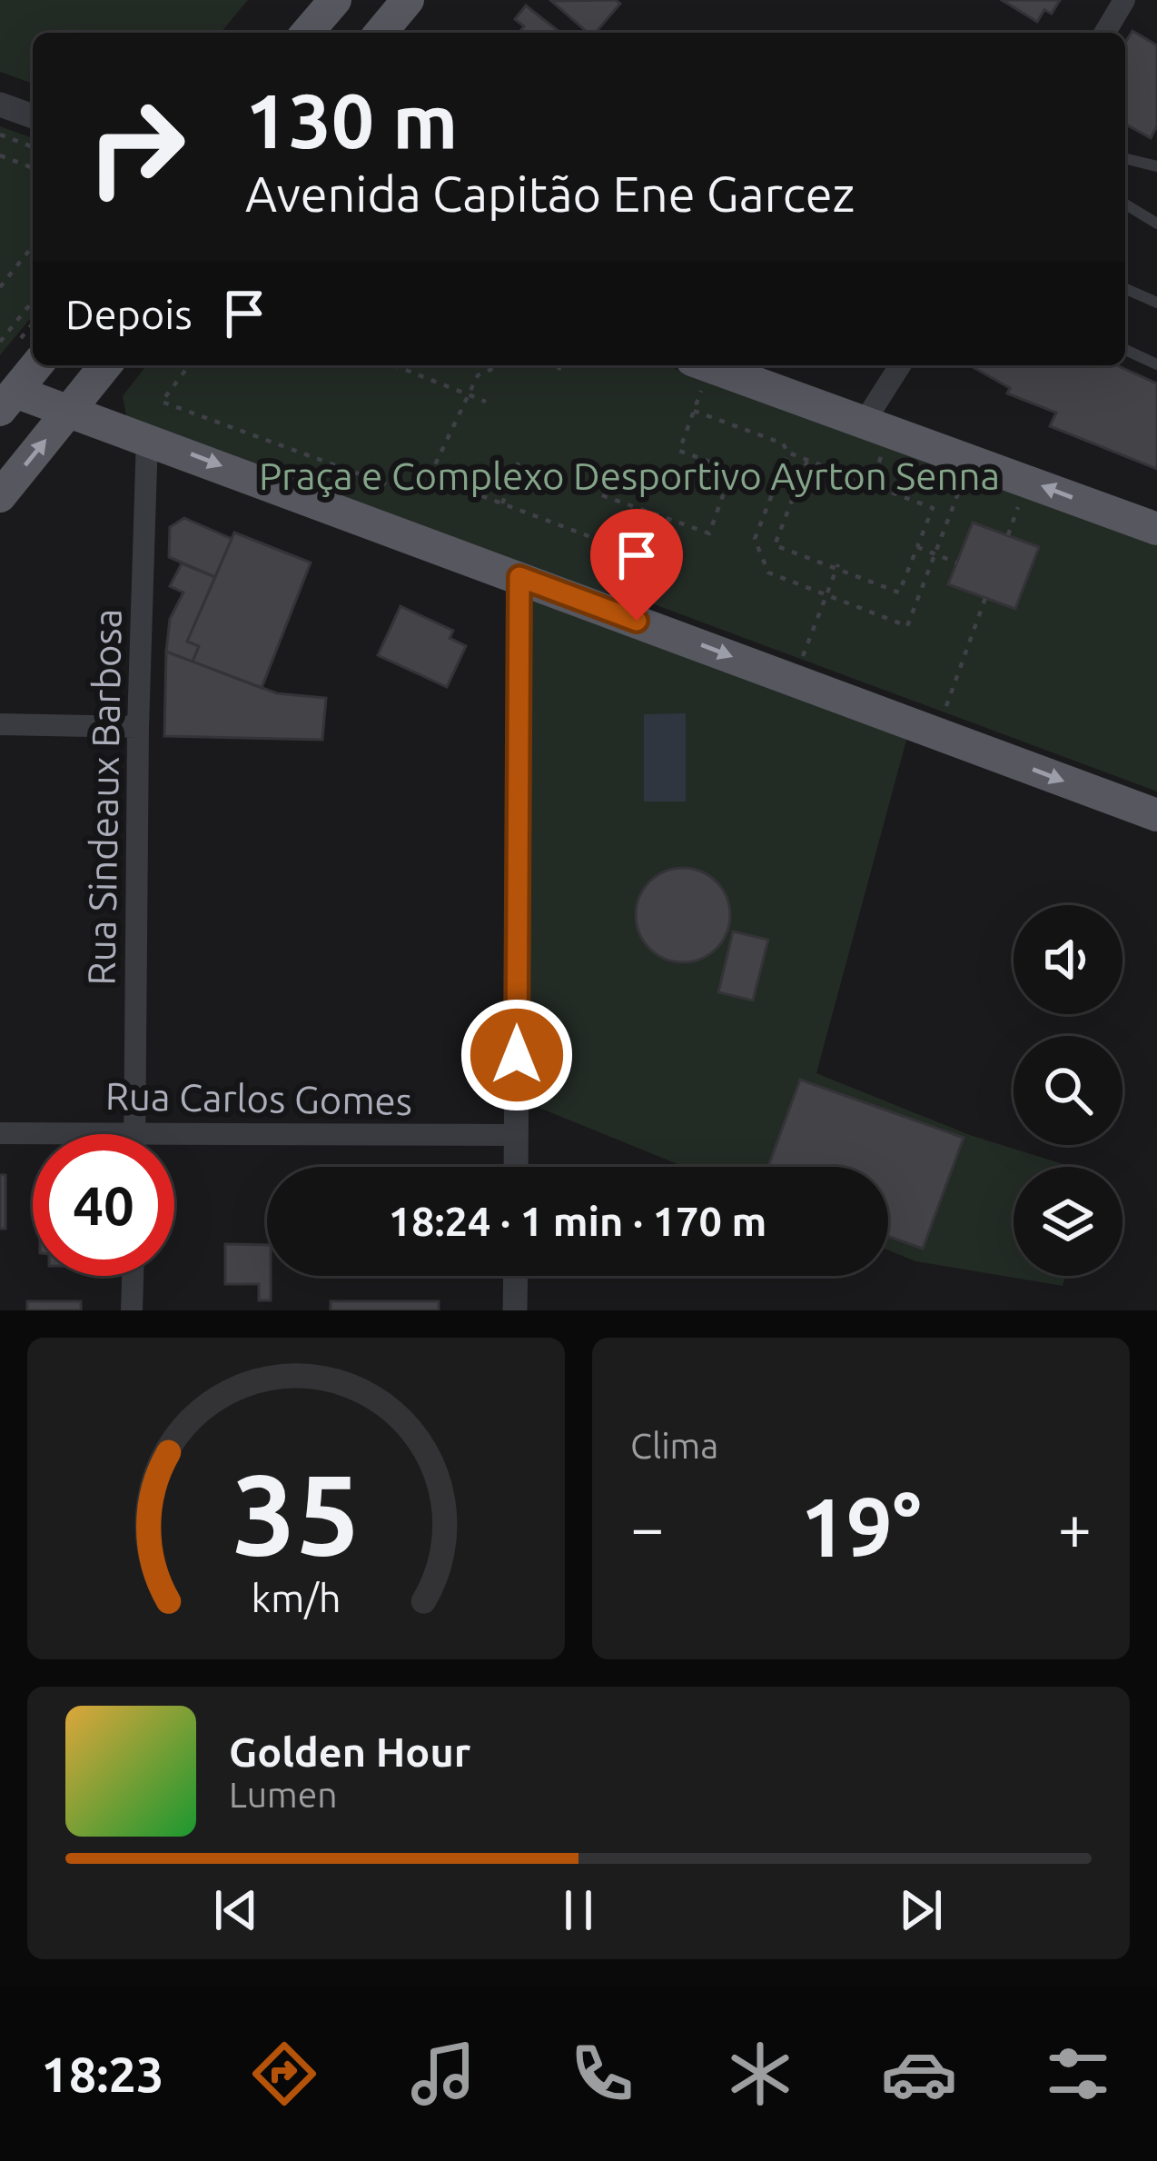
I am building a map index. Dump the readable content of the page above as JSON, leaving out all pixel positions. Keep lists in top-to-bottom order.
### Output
{
  "streets": {
    "street": ["Rua Sindeaux Barbosa", "Rua Carlos Gomes"]
  },
  "crossings": [
    ["Rua Sindeaux Barbosa", "Rua Carlos Gomes"]
  ],
  "parks": ["Praça e Complexo Desportivo Ayrton Senna"],
  "page": {
    "turn": ["130 m", "Avenida Capitão Ene Garcez"],
    "then": "Depois",
    "limit": "40",
    "trip": "18:24 · 1 min · 170 m",
    "tile": "Clima",
    "heat": ["−", "19°", "+"],
    "song": ["Golden Hour", "Lumen"],
    "tabs": "18:23",
    "gauge": ["35", "km/h"]
  }
}
